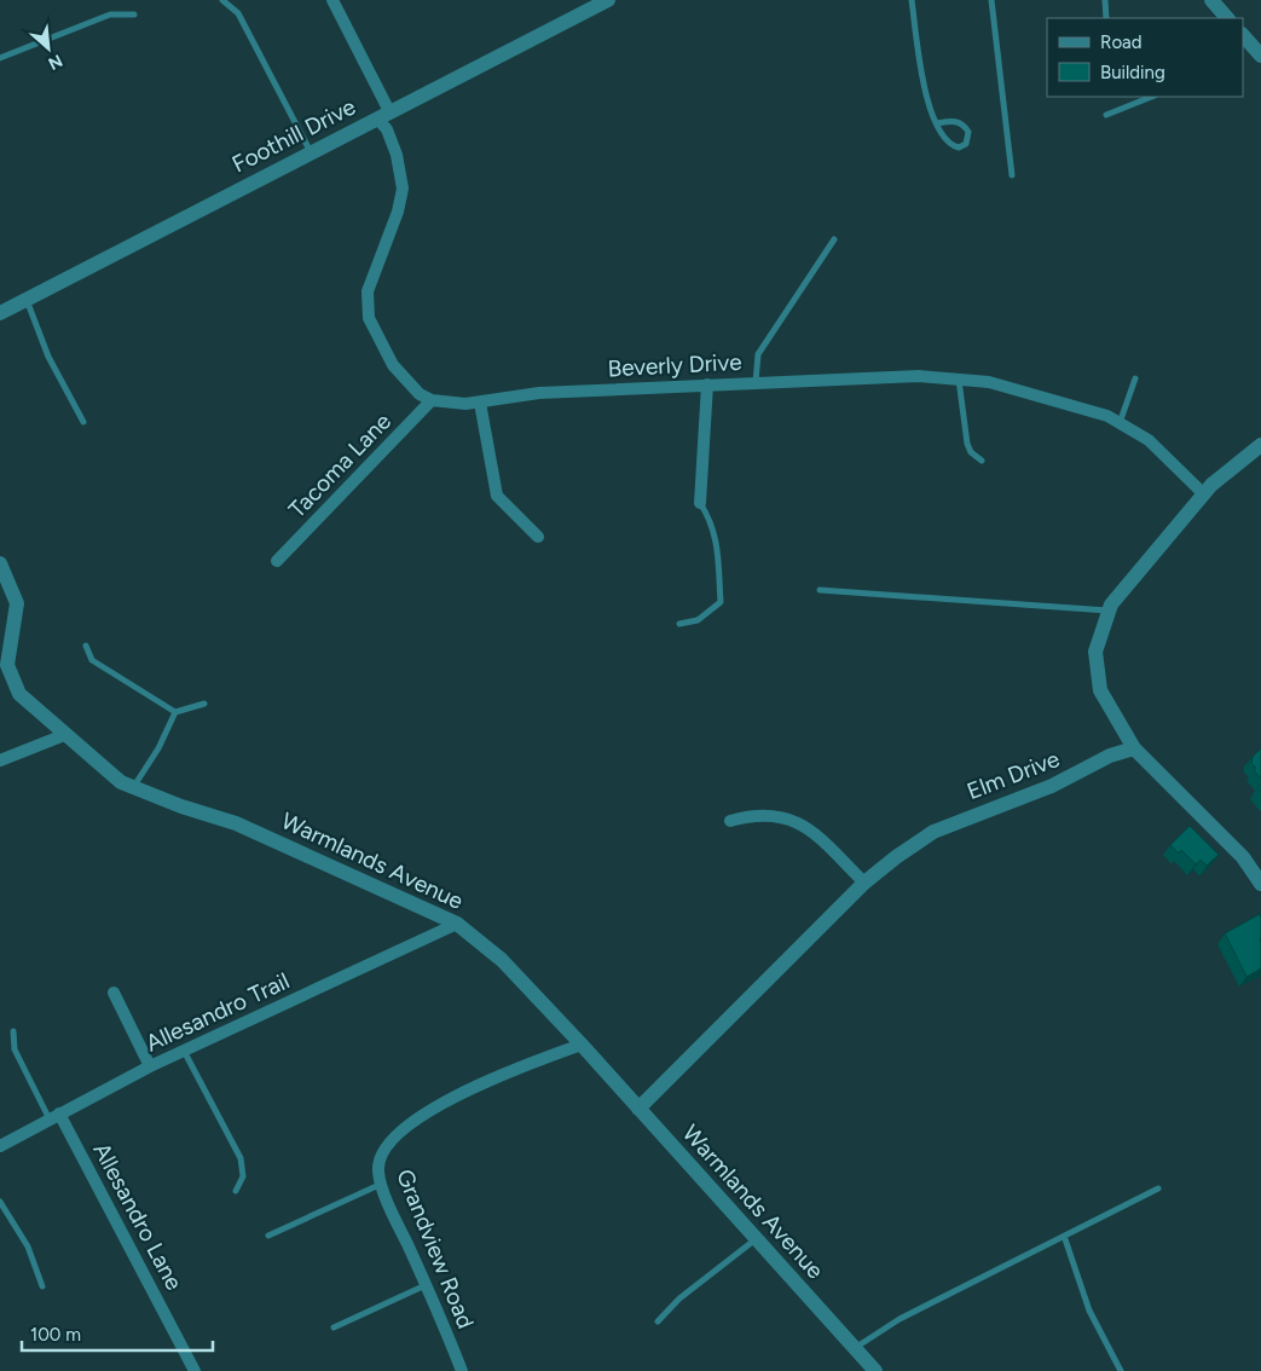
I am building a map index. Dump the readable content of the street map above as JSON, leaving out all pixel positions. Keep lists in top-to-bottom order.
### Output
{
  "streets": {
    "street": [
      "Foothill Drive",
      "Beverly Drive",
      "Tacoma Lane",
      "Elm Drive",
      "Warmlands Avenue",
      "Allesandro Trail",
      "Allesandro Lane",
      "Grandview Road"
    ]
  },
  "crossings": [
    ["Beverly Drive", "Tacoma Lane"],
    ["Elm Drive", "Warmlands Avenue"],
    ["Warmlands Avenue", "Allesandro Trail"],
    ["Warmlands Avenue", "Grandview Road"],
    ["Allesandro Trail", "Allesandro Lane"]
  ],
  "legend": ["Road", "Building"],
  "scale_bar": "100 m",
  "north": "bottom right"
}
